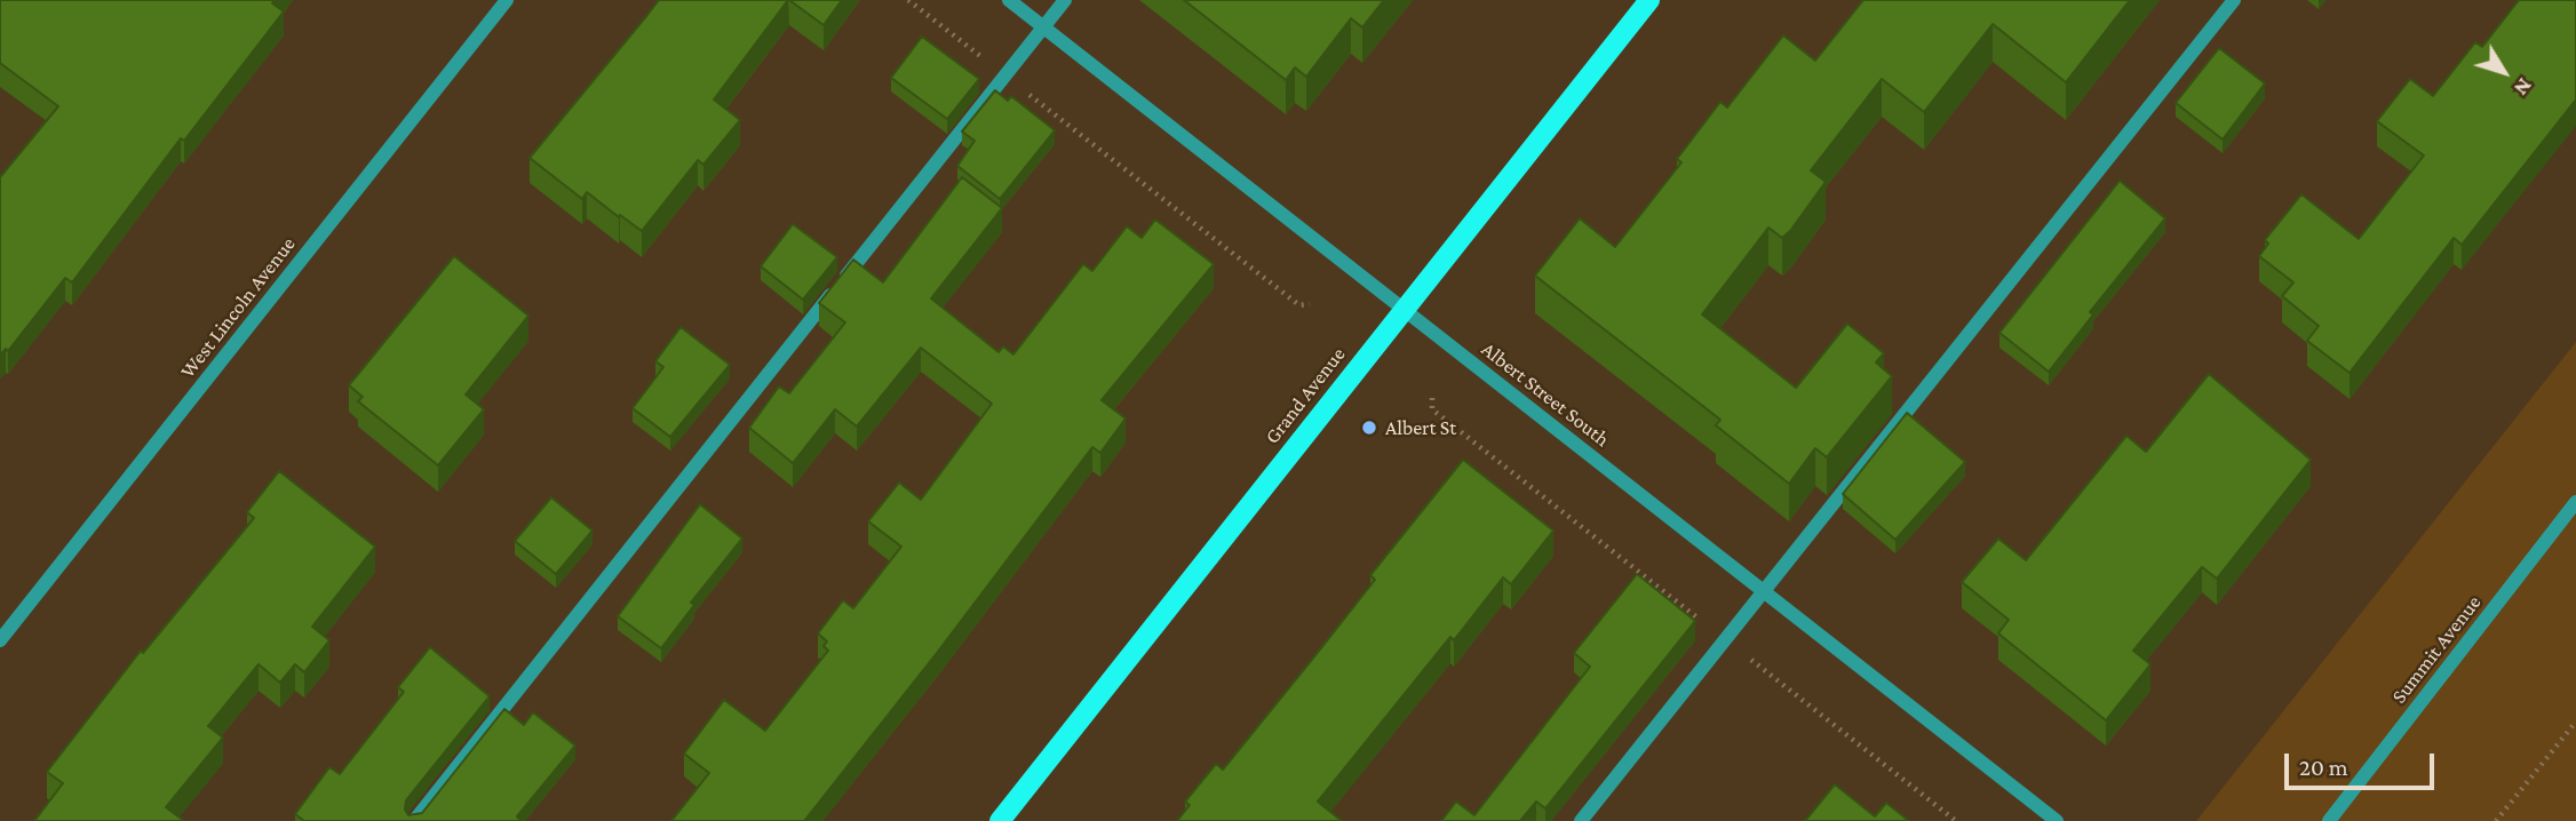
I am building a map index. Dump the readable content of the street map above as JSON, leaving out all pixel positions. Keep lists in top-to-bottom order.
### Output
{
  "streets": {
    "main road": ["Grand Avenue"],
    "street": ["West Lincoln Avenue", "Albert Street South", "Summit Avenue"]
  },
  "crossings": [
    ["Albert Street South", "Grand Avenue"]
  ],
  "places": ["Albert St"],
  "scale_bar": "20 m",
  "north": "bottom right"
}
